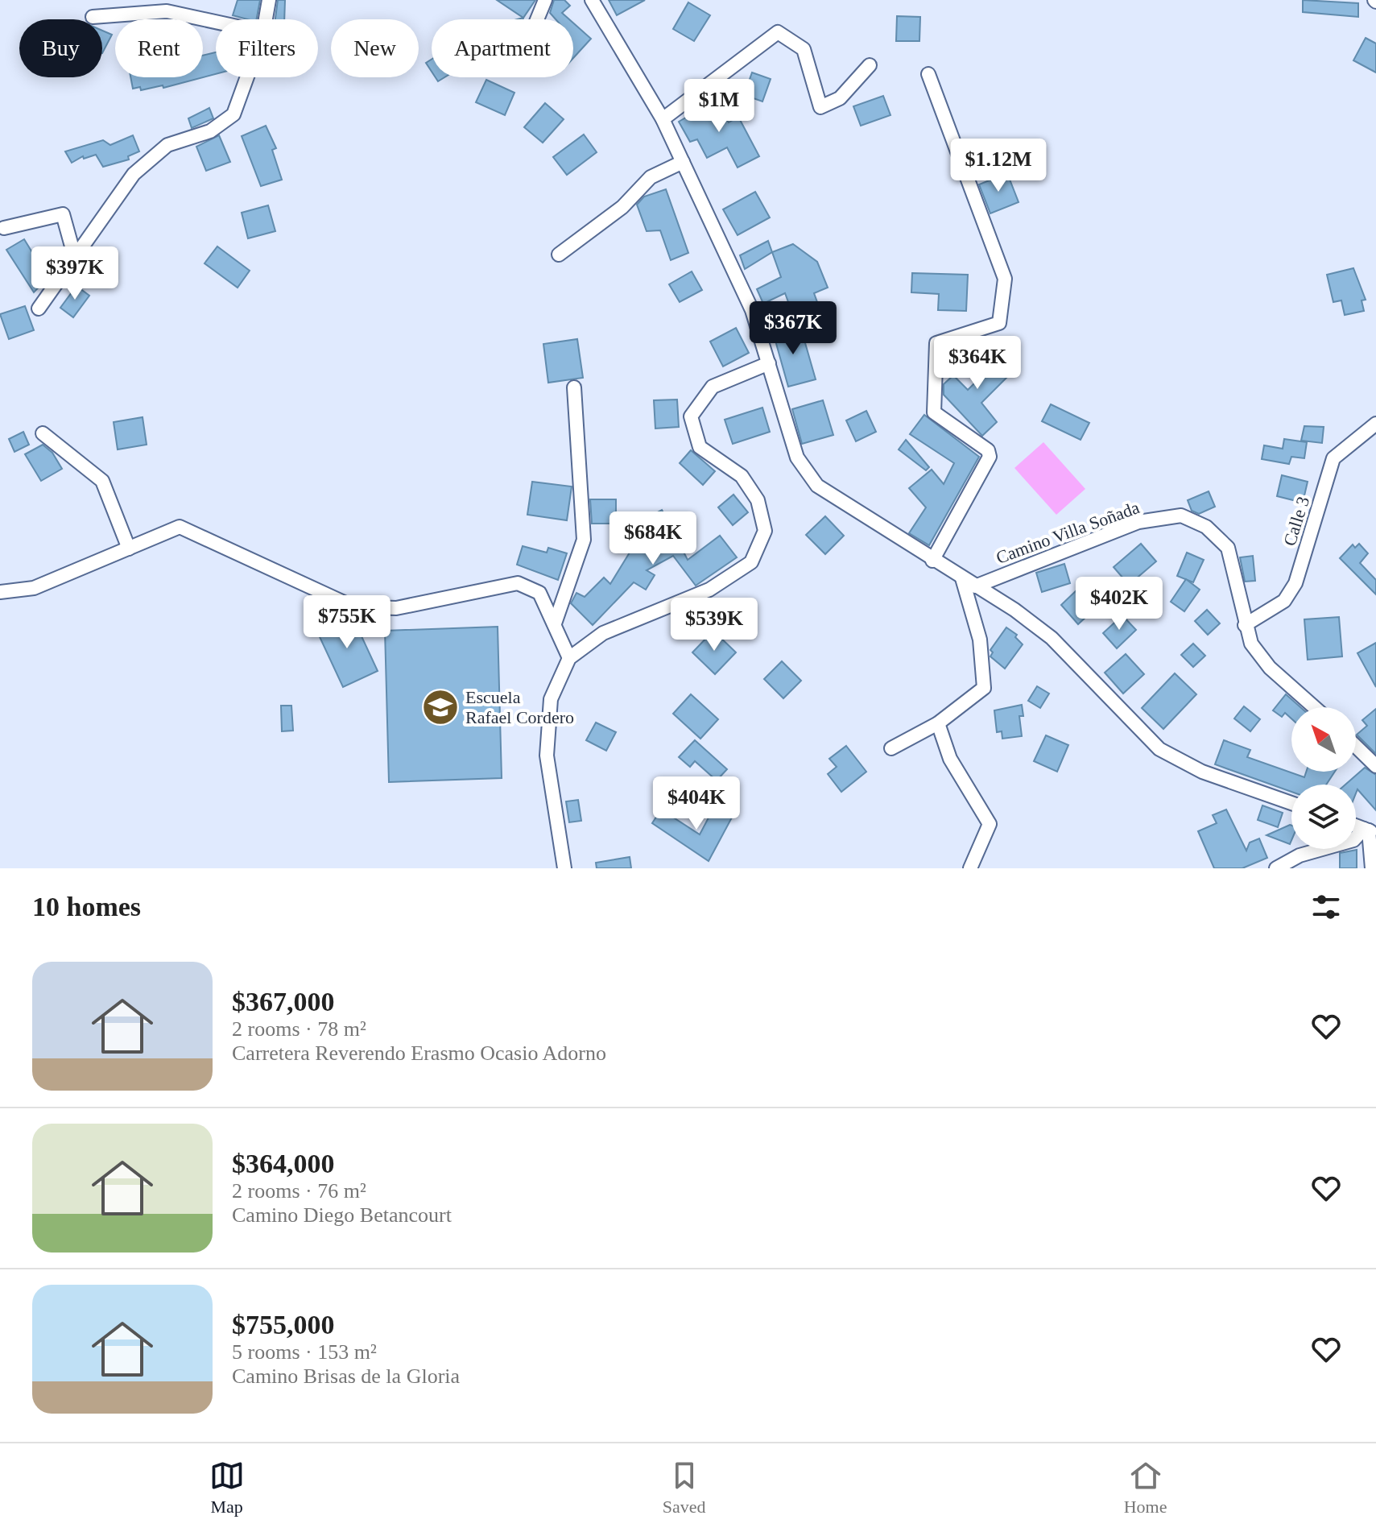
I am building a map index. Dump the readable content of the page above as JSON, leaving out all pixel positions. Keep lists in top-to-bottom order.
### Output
{
  "streets": {
    "street": ["Calle 3", "Camino Villa Soñada"]
  },
  "crossings": [
    ["Calle 3", "Camino Villa Soñada"]
  ],
  "places": {
    "school or university": ["Escuela Rafael Cordero"]
  },
  "north": "top left",
  "page": {
    "chip": [
      "Buy",
      "Rent",
      "Filters",
      "New",
      "Apartment"
    ],
    "price": [
      "$1M",
      "$1.12M",
      "$397K",
      "$367K",
      "$364K",
      "$684K",
      "$402K",
      "$755K",
      "$539K",
      "$404K"
    ],
    "heading": "10 homes",
    "list": [
      {
        "name": "$367,000",
        "note": "2 rooms · 78 m² · Carretera Reverendo Erasmo Ocasio Adorno"
      },
      {
        "name": "$364,000",
        "note": "2 rooms · 76 m² · Camino Diego Betancourt"
      },
      {
        "name": "$755,000",
        "note": "5 rooms · 153 m² · Camino Brisas de la Gloria"
      }
    ],
    "tabs": ["Map", "Saved", "Home"]
  }
}
